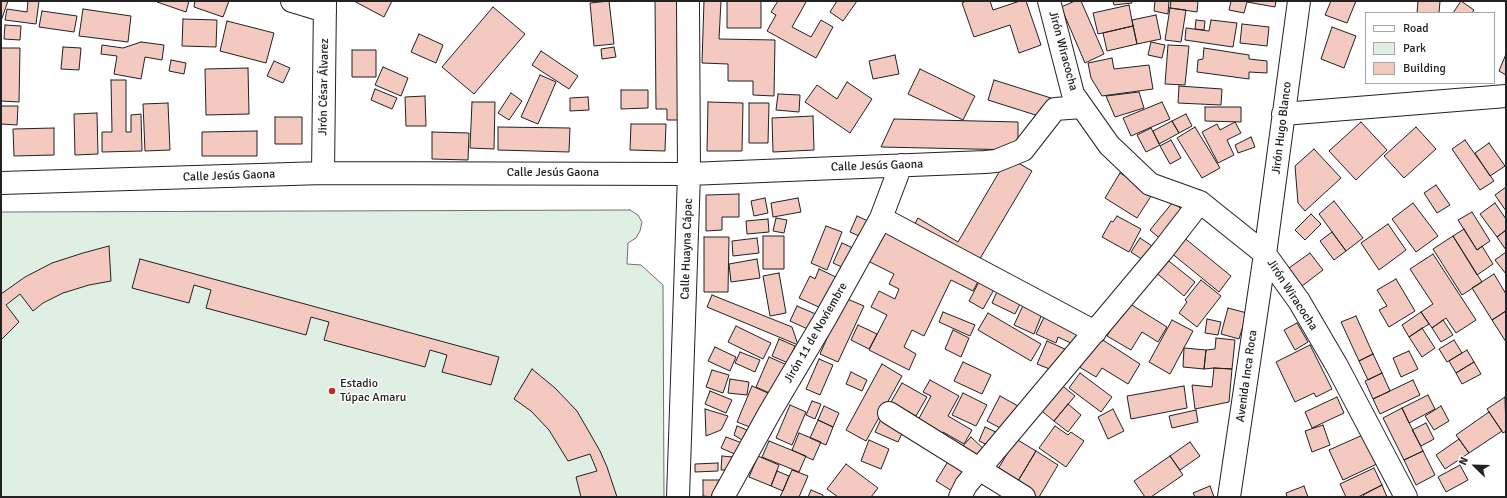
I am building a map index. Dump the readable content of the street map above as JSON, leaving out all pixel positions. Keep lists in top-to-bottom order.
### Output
{
  "streets": {
    "street": [
      "Jirón Wiracocha",
      "Jirón César Álvarez",
      "Jirón Hugo Blanco",
      "Calle Jesús Gaona",
      "Calle Huayna Cápac",
      "Jirón 11 de Noviembre",
      "Avenida Inca Roca"
    ]
  },
  "crossings": [
    ["Jirón Wiracocha", "Jirón Hugo Blanco"],
    ["Jirón Wiracocha", "Calle Jesús Gaona"],
    ["Jirón Wiracocha", "Avenida Inca Roca"],
    ["Jirón César Álvarez", "Calle Jesús Gaona"],
    ["Jirón Hugo Blanco", "Avenida Inca Roca"],
    ["Calle Jesús Gaona", "Calle Huayna Cápac"],
    ["Calle Jesús Gaona", "Jirón 11 de Noviembre"]
  ],
  "places": ["Estadio Túpac Amaru"],
  "legend": ["Road", "Park", "Building"],
  "north": "top left"
}
